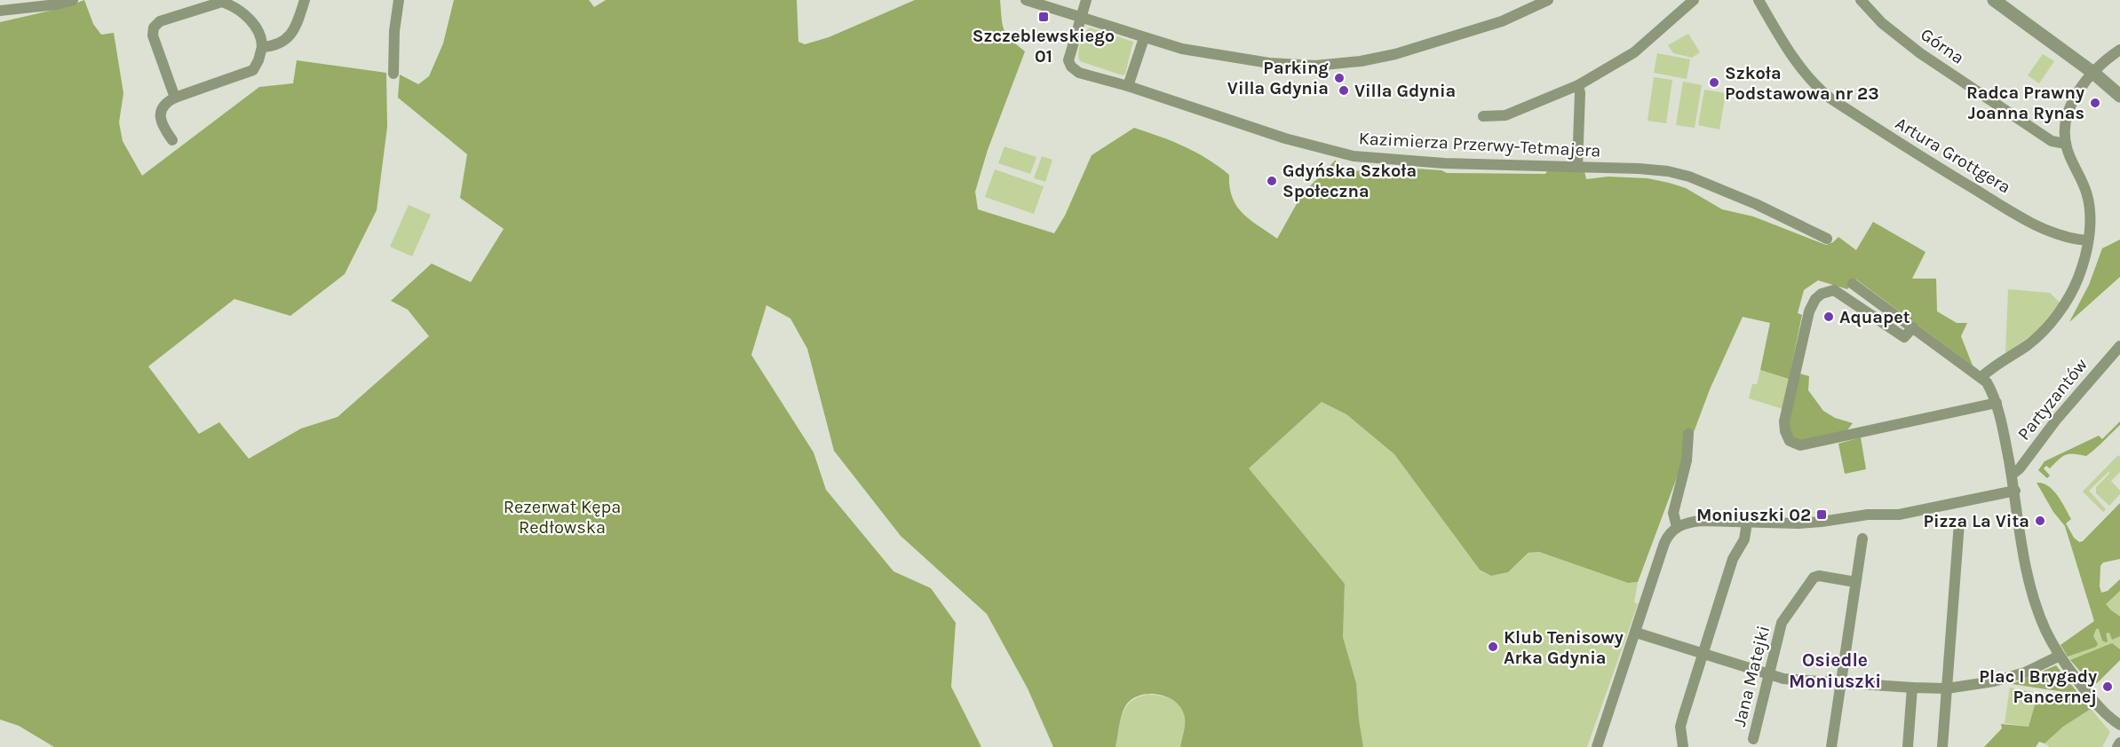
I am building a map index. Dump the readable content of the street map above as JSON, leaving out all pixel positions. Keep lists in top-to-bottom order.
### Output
{
  "streets": {
    "street": [
      "Górna",
      "Kazimierza Przerwy-Tetmajera",
      "Artura Grottgera",
      "Partyzantów",
      "Jana Matejki"
    ]
  },
  "districts": ["Osiedle Moniuszki"],
  "parks": ["Rezerwat Kępa Redłowska"],
  "places": {
    "transit": ["Szczeblewskiego 01", "Moniuszki 02"],
    "other": [
      "Parking Villa Gdynia",
      "Szkoła Podstawowa nr 23",
      "Villa Gdynia",
      "Radca Prawny Joanna Rynas",
      "Gdyńska Szkoła Społeczna",
      "Aquapet",
      "Pizza La Vita",
      "Klub Tenisowy Arka Gdynia",
      "Plac I Brygady Pancernej"
    ]
  }
}
